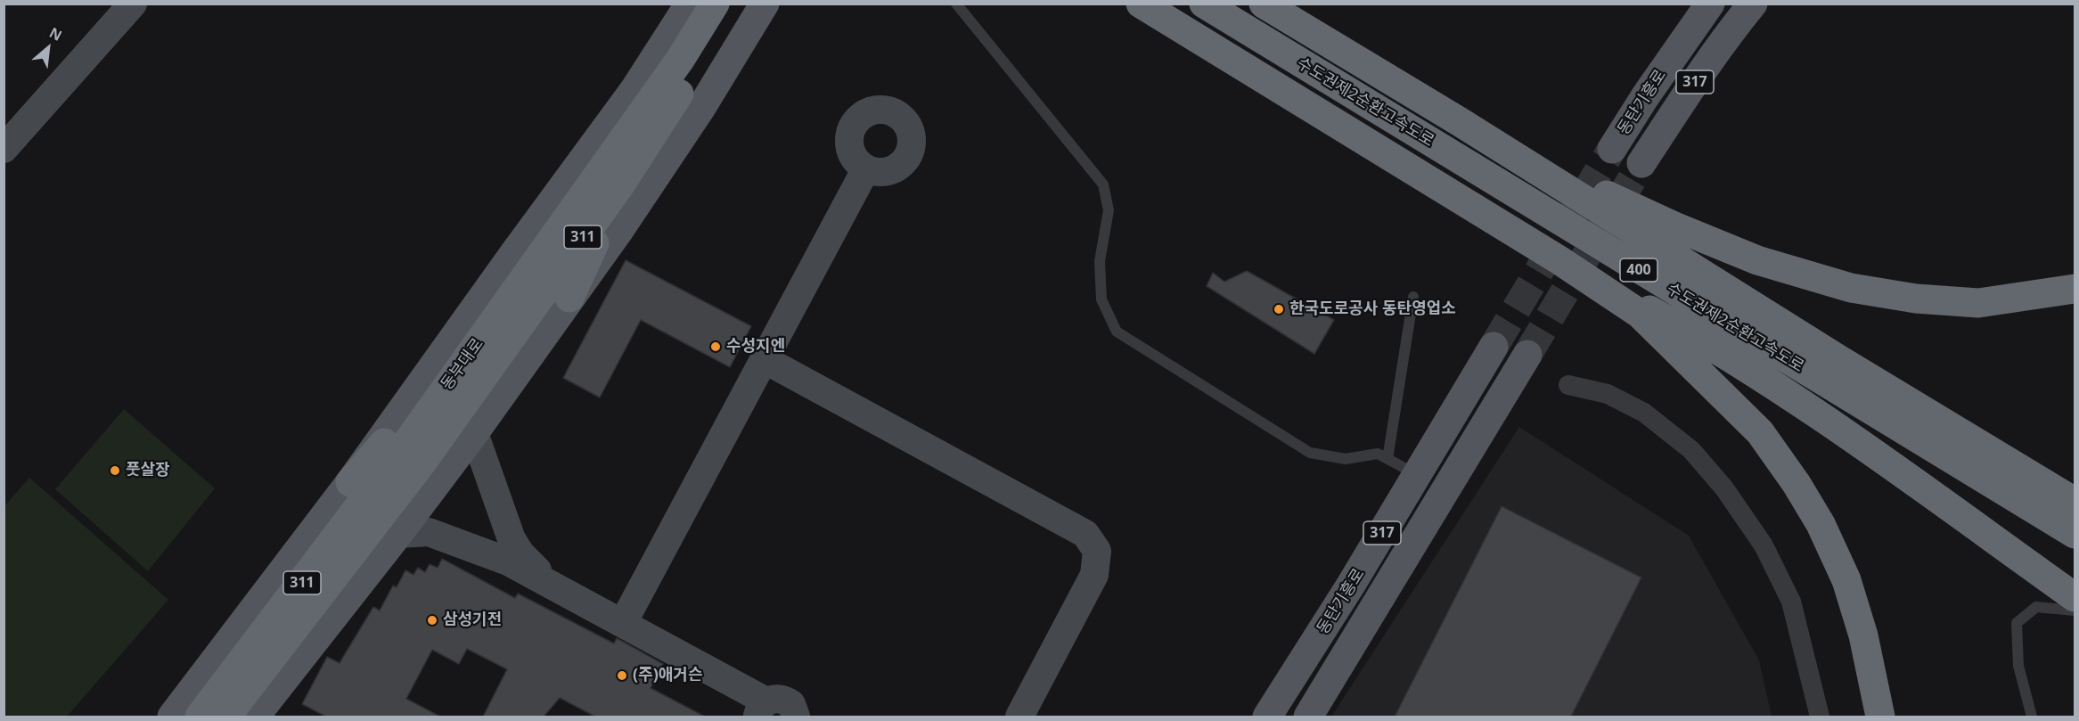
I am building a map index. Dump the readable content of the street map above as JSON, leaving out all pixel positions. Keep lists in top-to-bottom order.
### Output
{
  "streets": {
    "highway": [
      "수도권제2순환고속도로",
      "311",
      "400",
      "동부대로"
    ],
    "main road": ["317", "동탄기흥로"]
  },
  "places": [
    "한국도로공사 동탄영업소",
    "수성지엔",
    "풋살장",
    "삼성기전",
    "(주)애거슨"
  ],
  "north": "top right"
}
